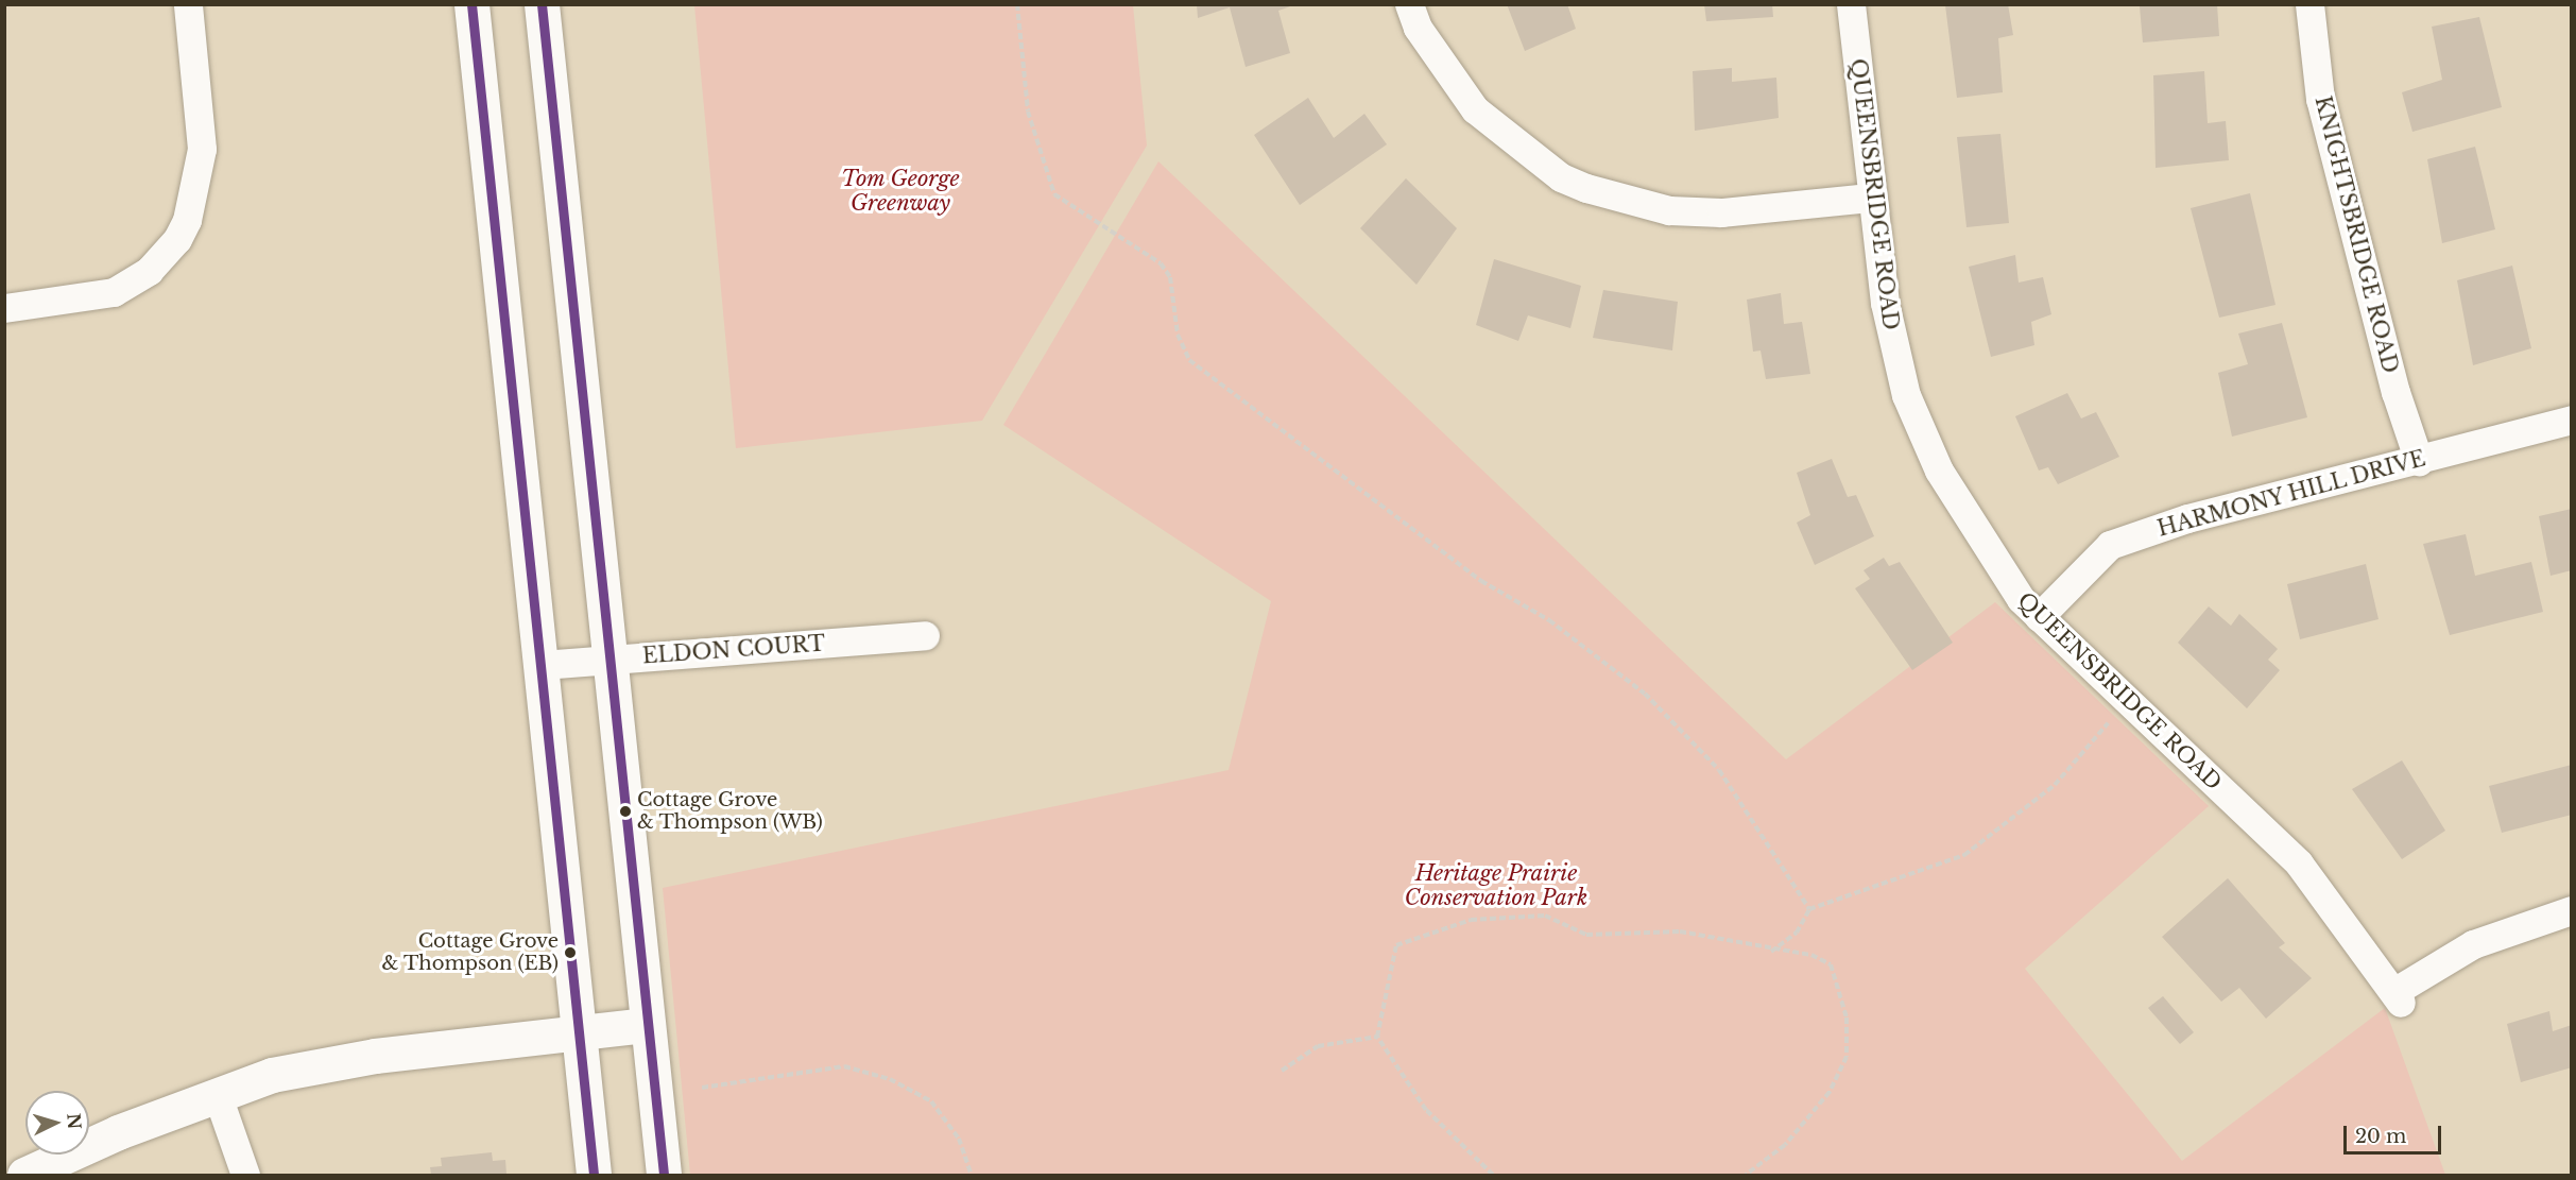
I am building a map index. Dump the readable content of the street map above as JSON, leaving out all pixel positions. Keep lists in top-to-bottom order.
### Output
{
  "streets": {
    "street": [
      "QUEENSBRIDGE ROAD",
      "KNIGHTSBRIDGE ROAD",
      "HARMONY HILL DRIVE",
      "ELDON COURT"
    ]
  },
  "crossings": [
    ["QUEENSBRIDGE ROAD", "HARMONY HILL DRIVE"],
    ["KNIGHTSBRIDGE ROAD", "HARMONY HILL DRIVE"]
  ],
  "parks": ["Tom George Greenway", "Heritage Prairie Conservation Park"],
  "places": ["Cottage Grove & Thompson (WB)", "Cottage Grove & Thompson (EB)"],
  "scale_bar": "20 m",
  "north": "right"
}
